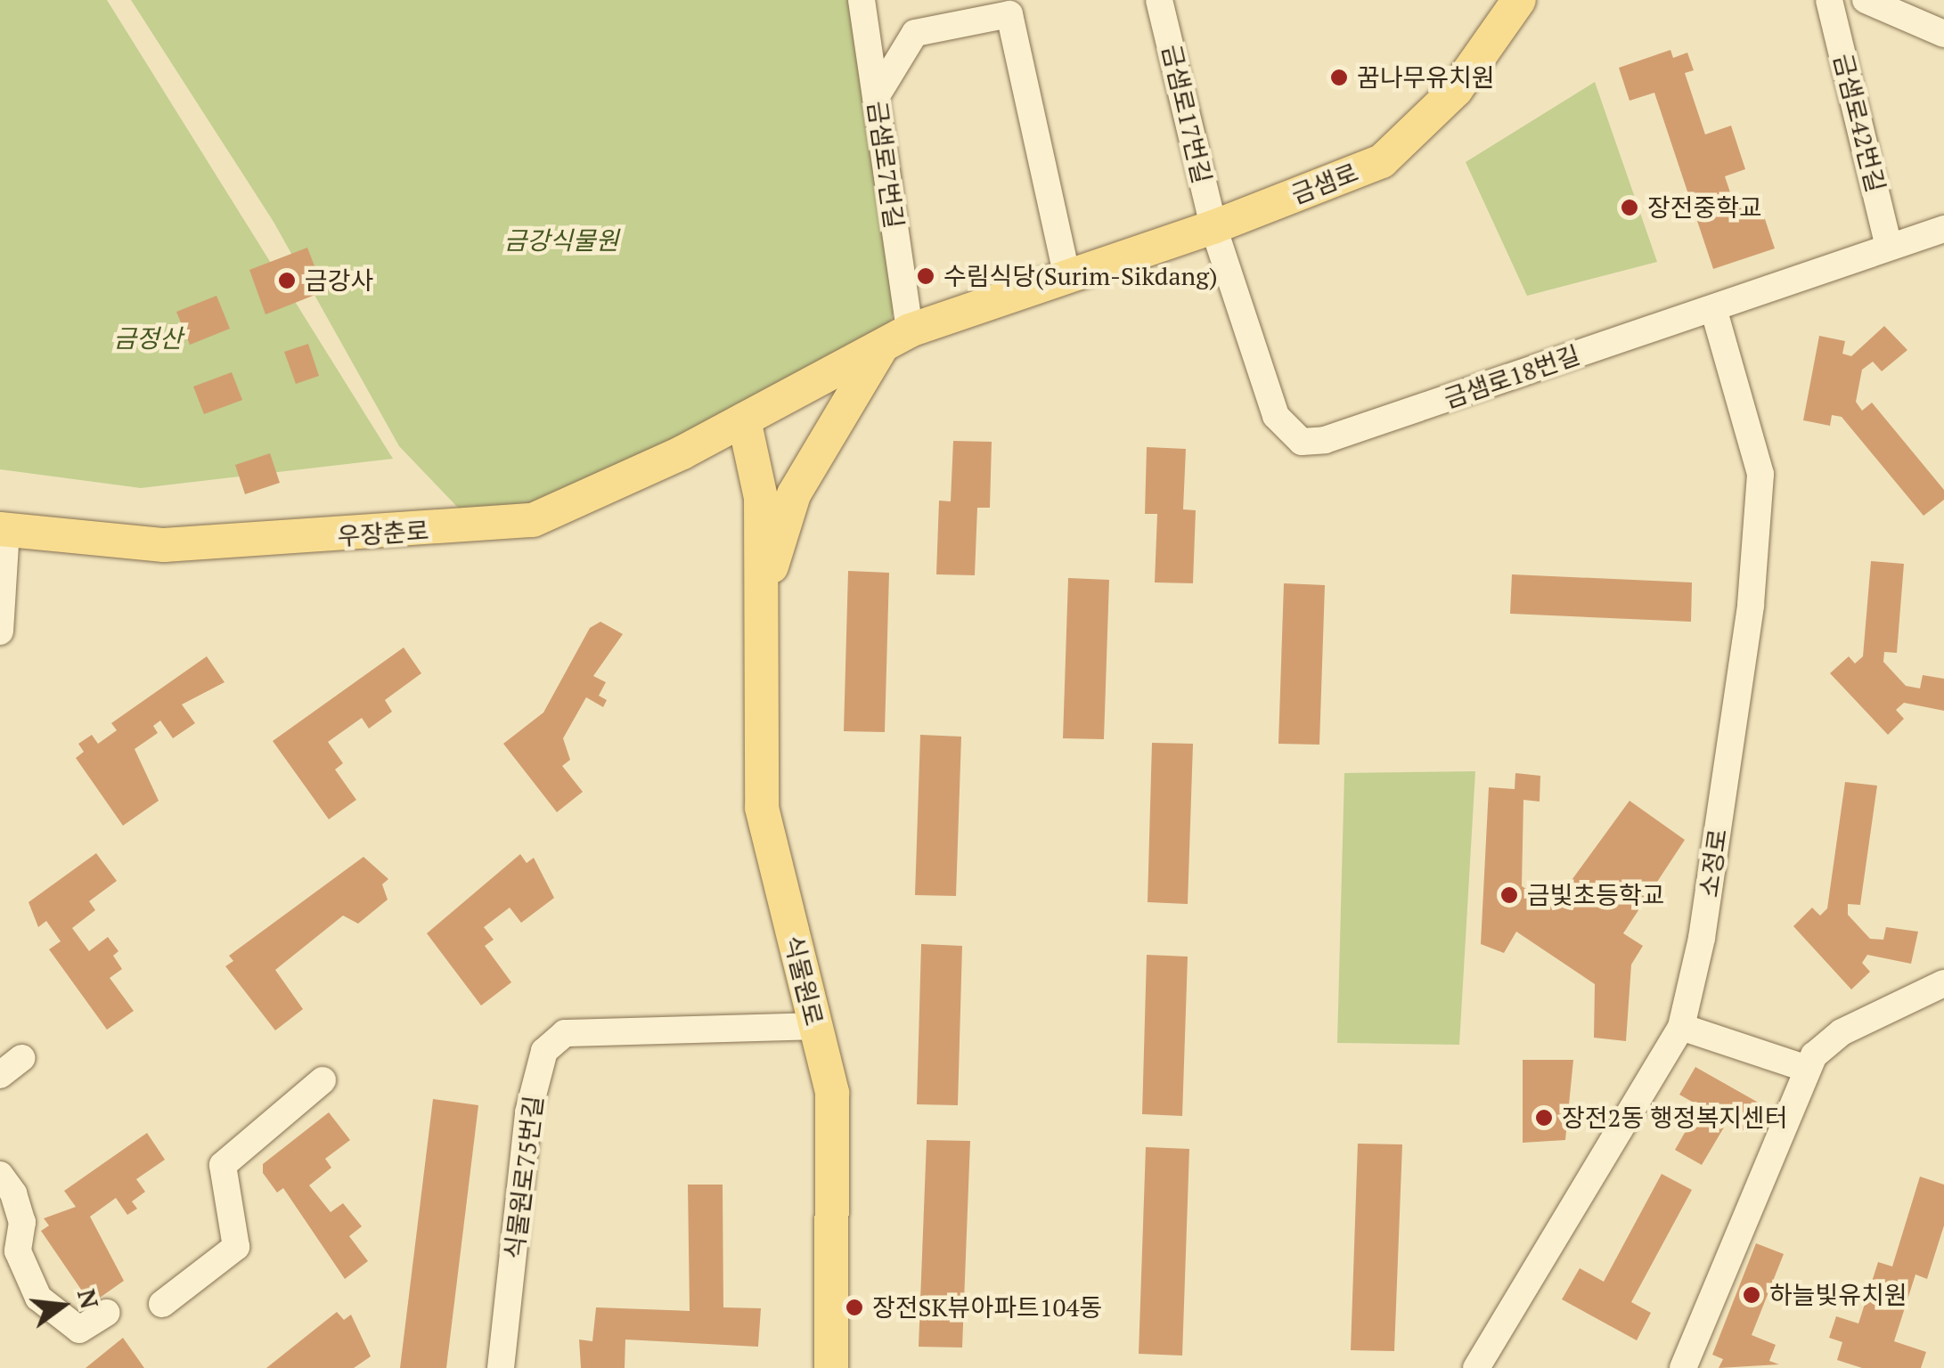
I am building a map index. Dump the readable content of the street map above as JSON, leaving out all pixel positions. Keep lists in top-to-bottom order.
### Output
{
  "streets": {
    "main road": ["금샘로", "우장춘로", "식물원로"],
    "street": [
      "금샘로17번길",
      "금샘로42번길",
      "금샘로7번길",
      "금샘로18번길",
      "소정로",
      "식물원로75번길"
    ]
  },
  "crossings": [
    ["금샘로17번길", "금샘로"],
    ["금샘로17번길", "금샘로18번길"],
    ["금샘로42번길", "금샘로18번길"],
    ["금샘로7번길", "금샘로"],
    ["금샘로7번길", "식물원로"],
    ["금샘로", "금샘로18번길"],
    ["금샘로", "우장춘로"],
    ["금샘로", "식물원로"],
    ["금샘로18번길", "소정로"],
    ["우장춘로", "식물원로"],
    ["식물원로", "식물원로75번길"]
  ],
  "parks": ["금강식물원", "금정산"],
  "places": [
    "꿈나무유치원",
    "장전중학교",
    "수림식당(Surim-Sikdang)",
    "금강사",
    "금빛초등학교",
    "장전2동 행정복지센터",
    "하늘빛유치원",
    "장전SK뷰아파트104동"
  ],
  "north": "right"
}
